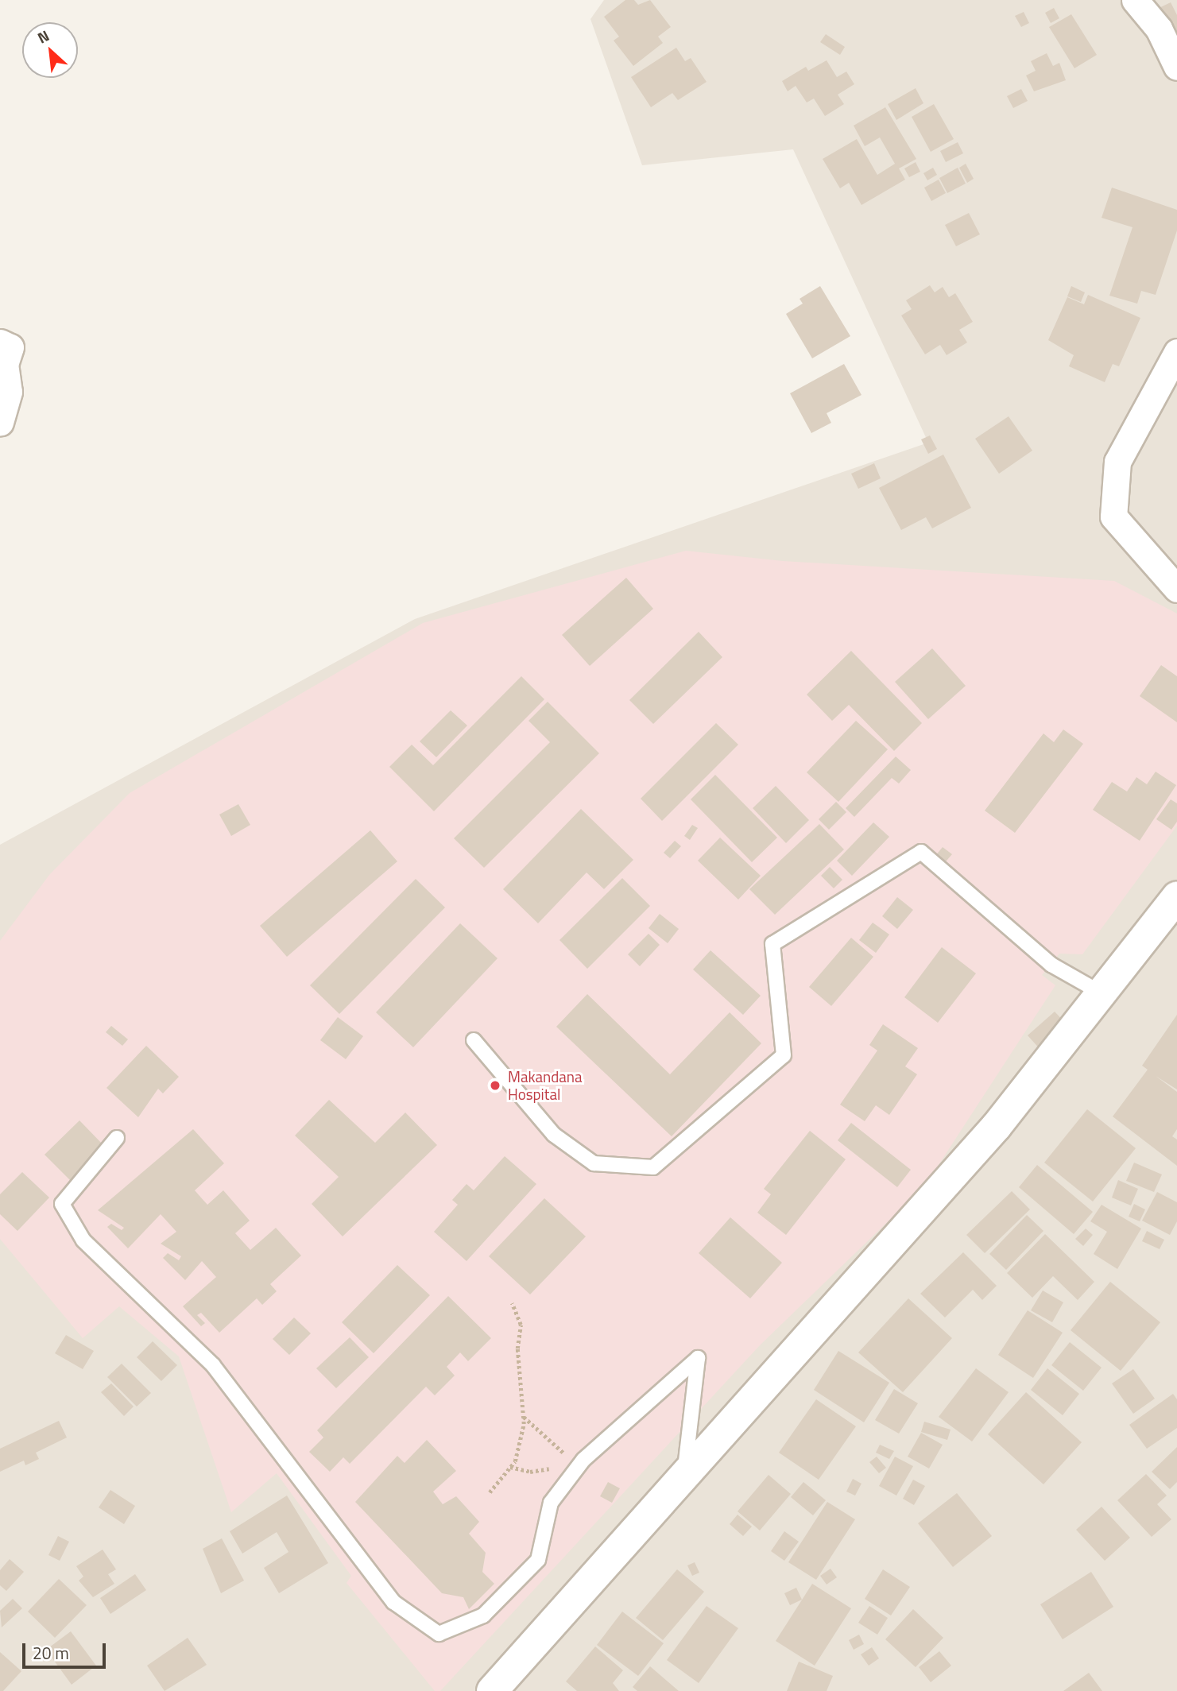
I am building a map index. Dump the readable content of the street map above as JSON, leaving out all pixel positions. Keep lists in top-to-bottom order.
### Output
{
  "places": ["Makandana Hospital"],
  "scale_bar": "20 m",
  "north": "top left"
}
